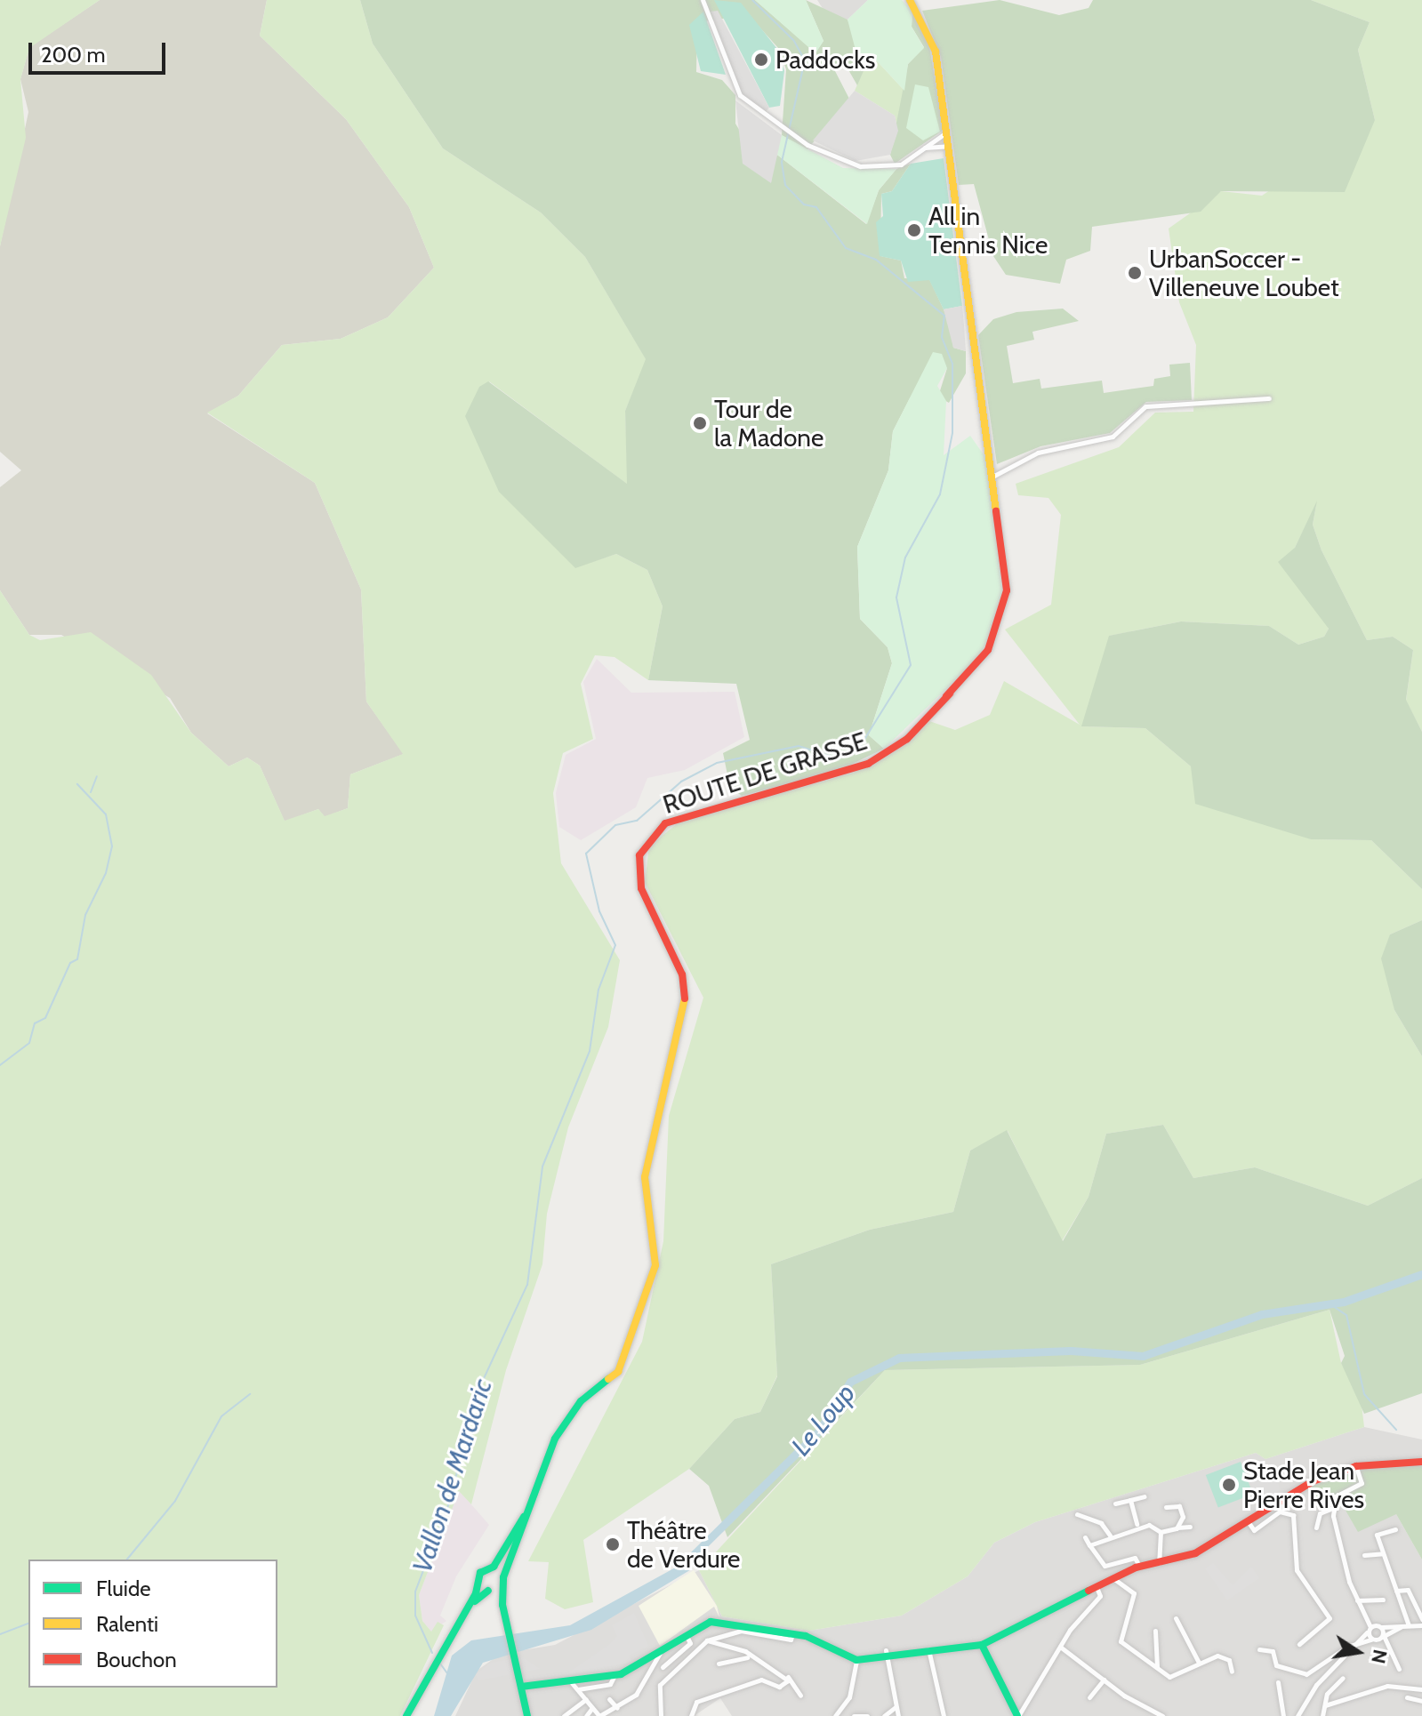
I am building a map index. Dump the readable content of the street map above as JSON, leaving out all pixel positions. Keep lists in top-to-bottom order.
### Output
{
  "streets": {
    "main road": ["ROUTE DE GRASSE"]
  },
  "water": ["Le Loup", "Vallon de Mardaric"],
  "places": [
    "Paddocks",
    "All in Tennis Nice",
    "UrbanSoccer - Villeneuve Loubet",
    "Tour de la Madone",
    "Stade Jean Pierre Rives",
    "Théâtre de Verdure"
  ],
  "legend": ["Fluide", "Ralenti", "Bouchon"],
  "scale_bar": "200 m",
  "north": "right"
}
